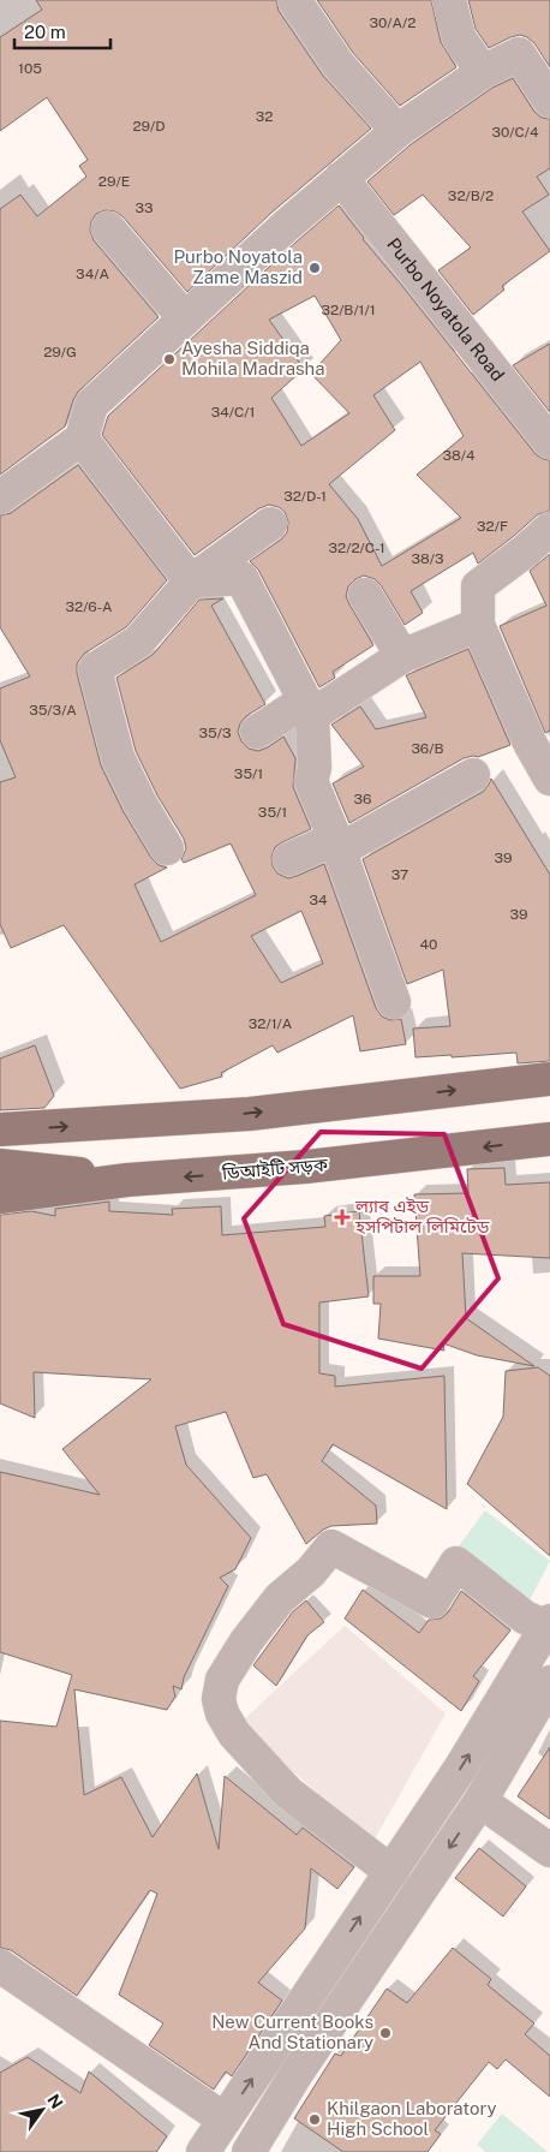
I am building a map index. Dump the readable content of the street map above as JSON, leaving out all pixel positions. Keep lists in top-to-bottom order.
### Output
{
  "streets": {
    "main road": ["ডিআইটি সড়ক"],
    "street": ["Purbo Noyatola Road"]
  },
  "places": {
    "other": [
      "Purbo Noyatola Zame Maszid",
      "Ayesha Siddiqa Mohila Madrasha",
      "New Current Books And Stationary",
      "Khilgaon Laboratory High School"
    ],
    "health": ["ল্যাব এইড হসপিটাল লিমিটেড"]
  },
  "house_numbers": [
    "30/A/2",
    "105",
    "32",
    "29/D",
    "30/C/4",
    "29/E",
    "32/B/2",
    "33",
    "34/A",
    "32/B/1/1",
    "29/G",
    "34/C/1",
    "38/4",
    "32/D-1",
    "32/F",
    "32/2/C-1",
    "38/3",
    "32/6-A",
    "35/3/A",
    "35/3",
    "36/B",
    "35/1",
    "36",
    "35/1",
    "39",
    "37",
    "34",
    "39",
    "40",
    "32/1/A"
  ],
  "scale_bar": "20 m",
  "north": "top right"
}
